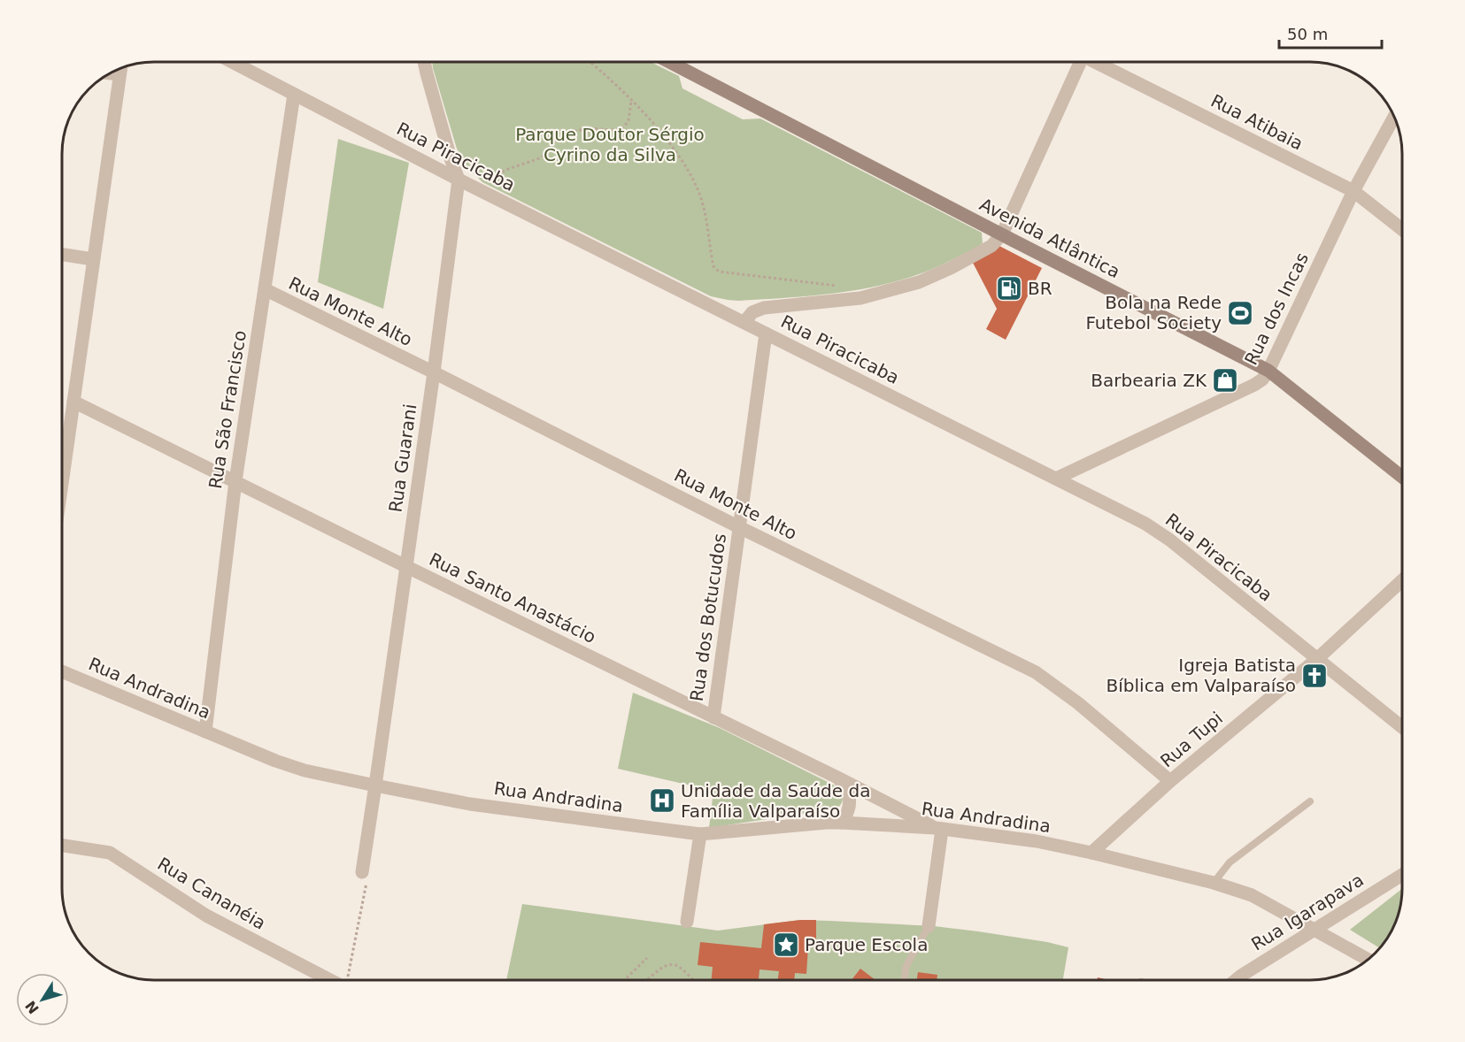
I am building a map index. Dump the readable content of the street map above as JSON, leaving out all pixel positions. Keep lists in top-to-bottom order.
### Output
{
  "streets": {
    "main road": ["Avenida Atlântica"],
    "street": [
      "Rua Atibaia",
      "Rua Piracicaba",
      "Rua dos Incas",
      "Rua Monte Alto",
      "Rua São Francisco",
      "Rua Guarani",
      "Rua Santo Anastácio",
      "Rua dos Botucudos",
      "Rua Andradina",
      "Rua Tupi",
      "Rua Cananéia",
      "Rua Igarapava"
    ]
  },
  "crossings": [
    ["Rua Atibaia", "Rua dos Incas"],
    ["Rua Piracicaba", "Rua dos Incas"],
    ["Rua Piracicaba", "Rua São Francisco"],
    ["Rua Piracicaba", "Rua Guarani"],
    ["Rua Piracicaba", "Rua dos Botucudos"],
    ["Rua Piracicaba", "Rua Tupi"],
    ["Avenida Atlântica", "Rua dos Incas"],
    ["Rua Monte Alto", "Rua São Francisco"],
    ["Rua Monte Alto", "Rua Guarani"],
    ["Rua Monte Alto", "Rua dos Botucudos"],
    ["Rua Monte Alto", "Rua Tupi"],
    ["Rua São Francisco", "Rua Santo Anastácio"],
    ["Rua São Francisco", "Rua Andradina"],
    ["Rua Guarani", "Rua Santo Anastácio"],
    ["Rua Guarani", "Rua Andradina"],
    ["Rua Santo Anastácio", "Rua dos Botucudos"],
    ["Rua Santo Anastácio", "Rua Andradina"],
    ["Rua Andradina", "Rua Tupi"],
    ["Rua Andradina", "Rua Igarapava"]
  ],
  "parks": ["Parque Doutor Sérgio Cyrino da Silva"],
  "places": {
    "fuel station": ["BR"],
    "sports": ["Bola na Rede Futebol Society"],
    "shop": ["Barbearia ZK"],
    "church": ["Igreja Batista Bíblica em Valparaíso"],
    "hospital": ["Unidade da Saúde da Família Valparaíso"],
    "place": ["Parque Escola"]
  },
  "scale_bar": "50 m",
  "north": "bottom left"
}
